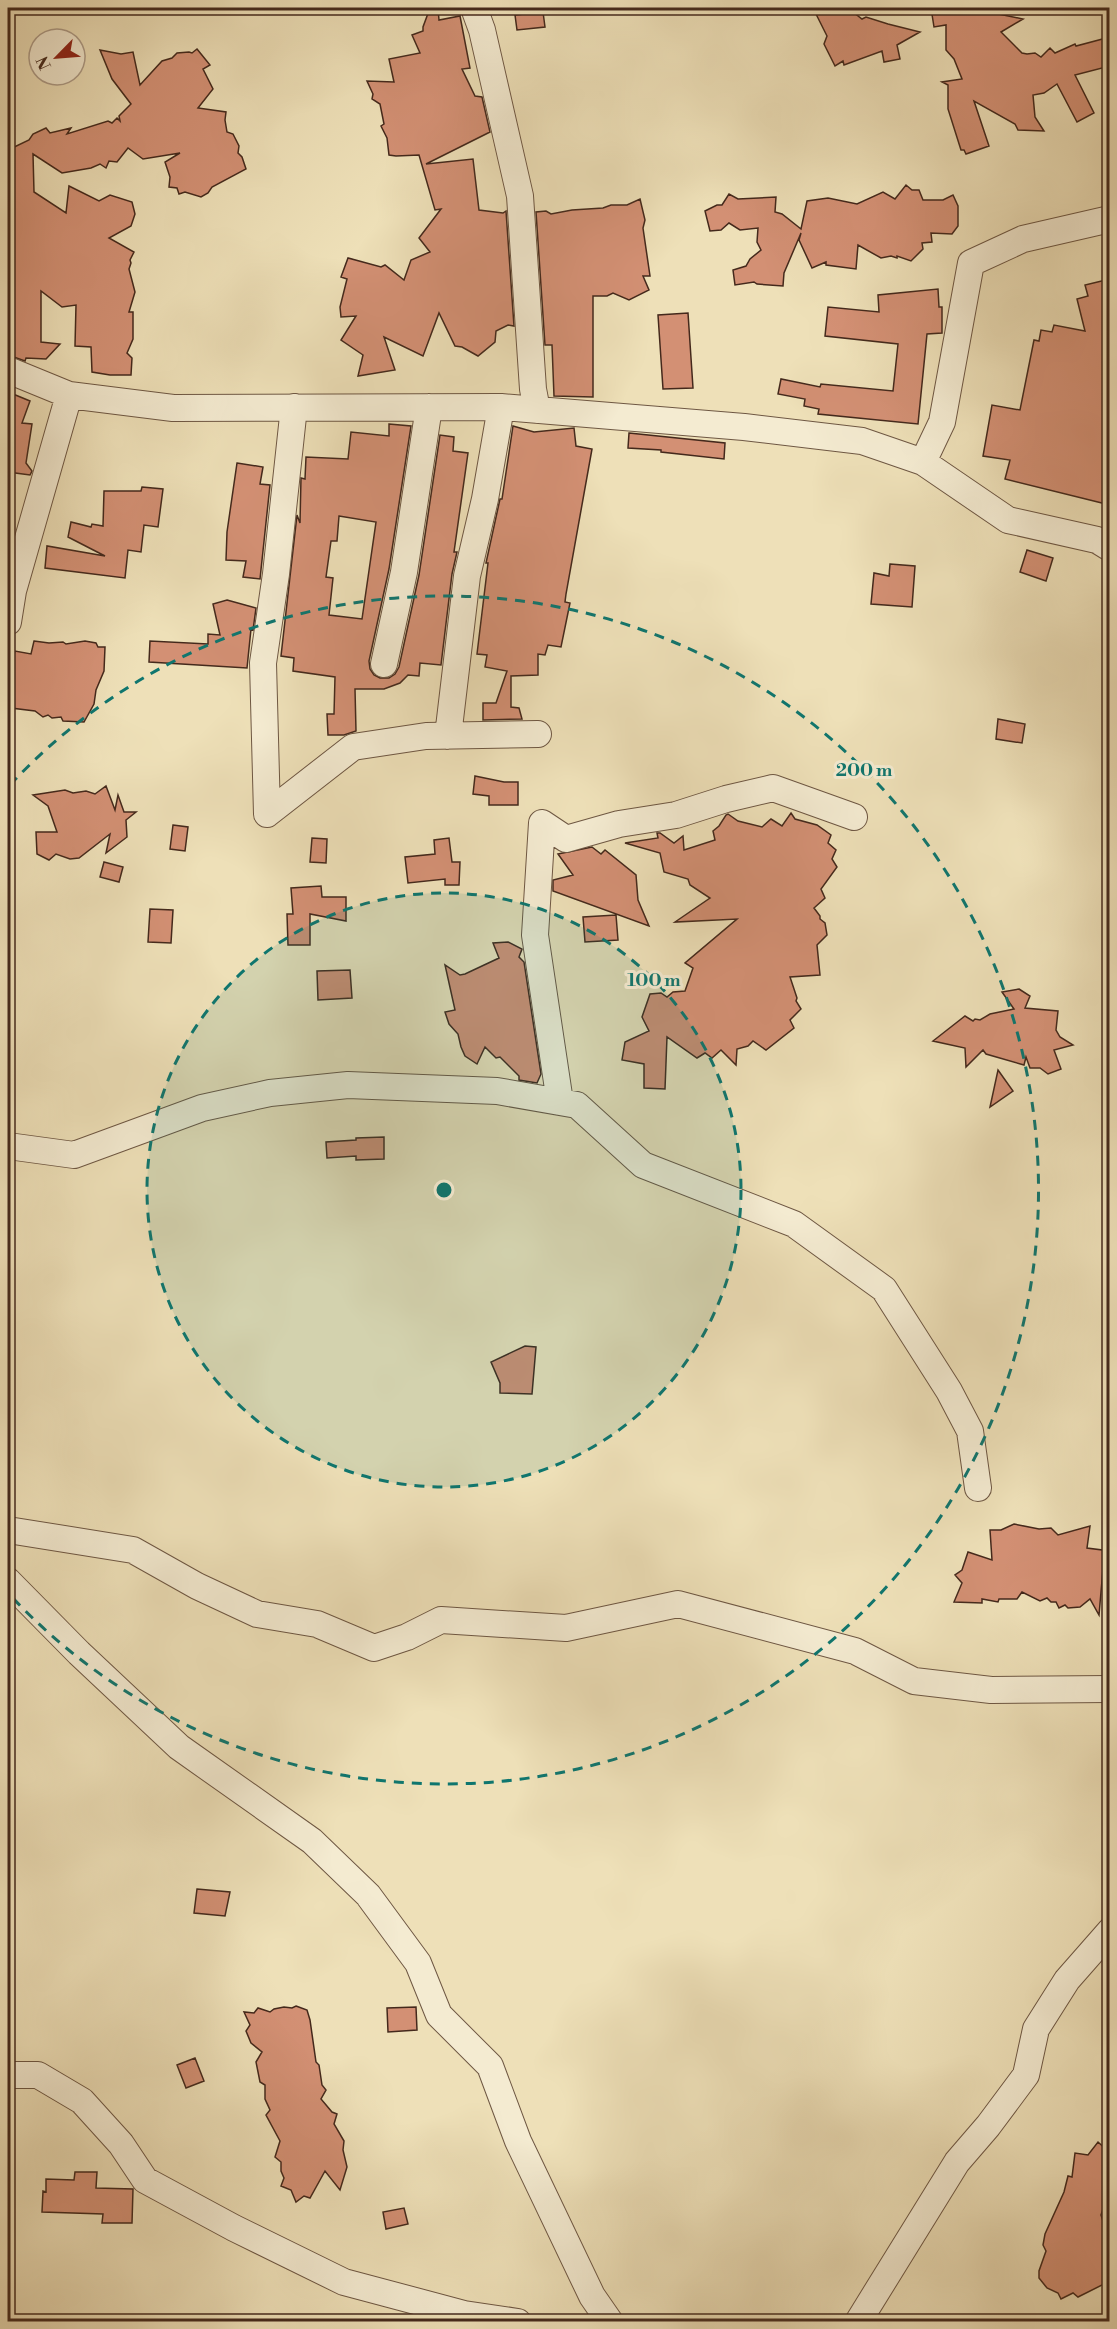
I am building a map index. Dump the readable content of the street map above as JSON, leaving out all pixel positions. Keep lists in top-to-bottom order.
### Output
{
  "north": "bottom left",
  "rings": ["200 m", "100 m"]
}
